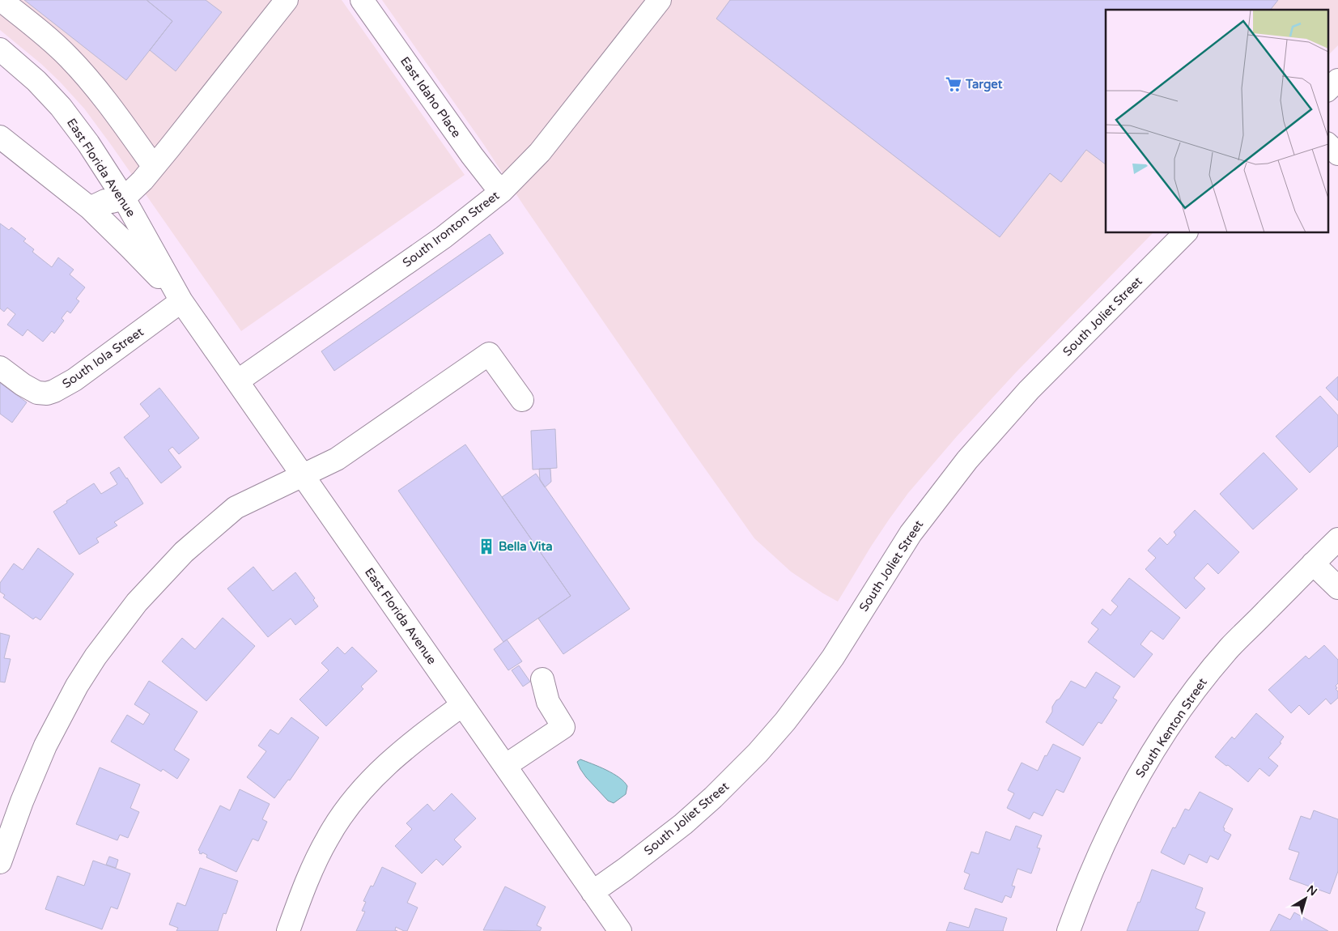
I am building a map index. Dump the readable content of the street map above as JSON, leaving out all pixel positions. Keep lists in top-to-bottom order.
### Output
{
  "streets": {
    "street": [
      "East Idaho Place",
      "East Florida Avenue",
      "South Ironton Street",
      "South Joliet Street",
      "South Iola Street",
      "South Kenton Street"
    ]
  },
  "crossings": [
    ["East Idaho Place", "South Ironton Street"],
    ["East Florida Avenue", "South Ironton Street"],
    ["East Florida Avenue", "South Joliet Street"],
    ["East Florida Avenue", "South Iola Street"]
  ],
  "places": {
    "supermarket": ["Target"],
    "building": ["Bella Vita"]
  },
  "north": "top right"
}
